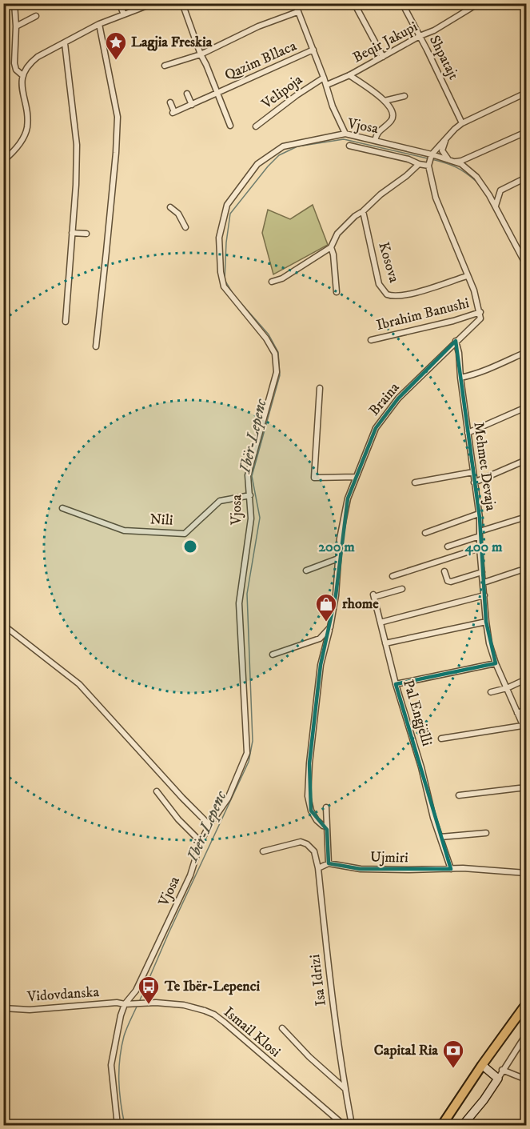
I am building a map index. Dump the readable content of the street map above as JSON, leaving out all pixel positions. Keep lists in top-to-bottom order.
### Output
{
  "streets": {
    "street": [
      "Beqir Jakupi",
      "Shpatajt",
      "Qazim Bllaca",
      "Velipoja",
      "Vjosa",
      "Kosova",
      "Ibrahim Banushi",
      "Braina",
      "Mehmet Devaja",
      "Nili",
      "Pal Engjëlli",
      "Ujmiri",
      "Isa Idrizi",
      "Vidovdanska",
      "Ismail Klosi"
    ]
  },
  "crossings": [
    ["Beqir Jakupi", "Shpatajt"],
    ["Beqir Jakupi", "Velipoja"],
    ["Qazim Bllaca", "Velipoja"],
    ["Velipoja", "Vjosa"],
    ["Vjosa", "Nili"],
    ["Vjosa", "Vidovdanska"],
    ["Vjosa", "Ismail Klosi"],
    ["Ibrahim Banushi", "Braina"],
    ["Braina", "Mehmet Devaja"],
    ["Pal Engjëlli", "Ujmiri"],
    ["Vidovdanska", "Ismail Klosi"]
  ],
  "water": ["Ibër-Lepenc"],
  "places": {
    "place": ["Lagjia Freskia"],
    "shop": ["rhome"],
    "bus stop": ["Te Ibër-Lepenci"],
    "bank": ["Capital Ria"]
  },
  "rings": ["200 m", "400 m"]
}
